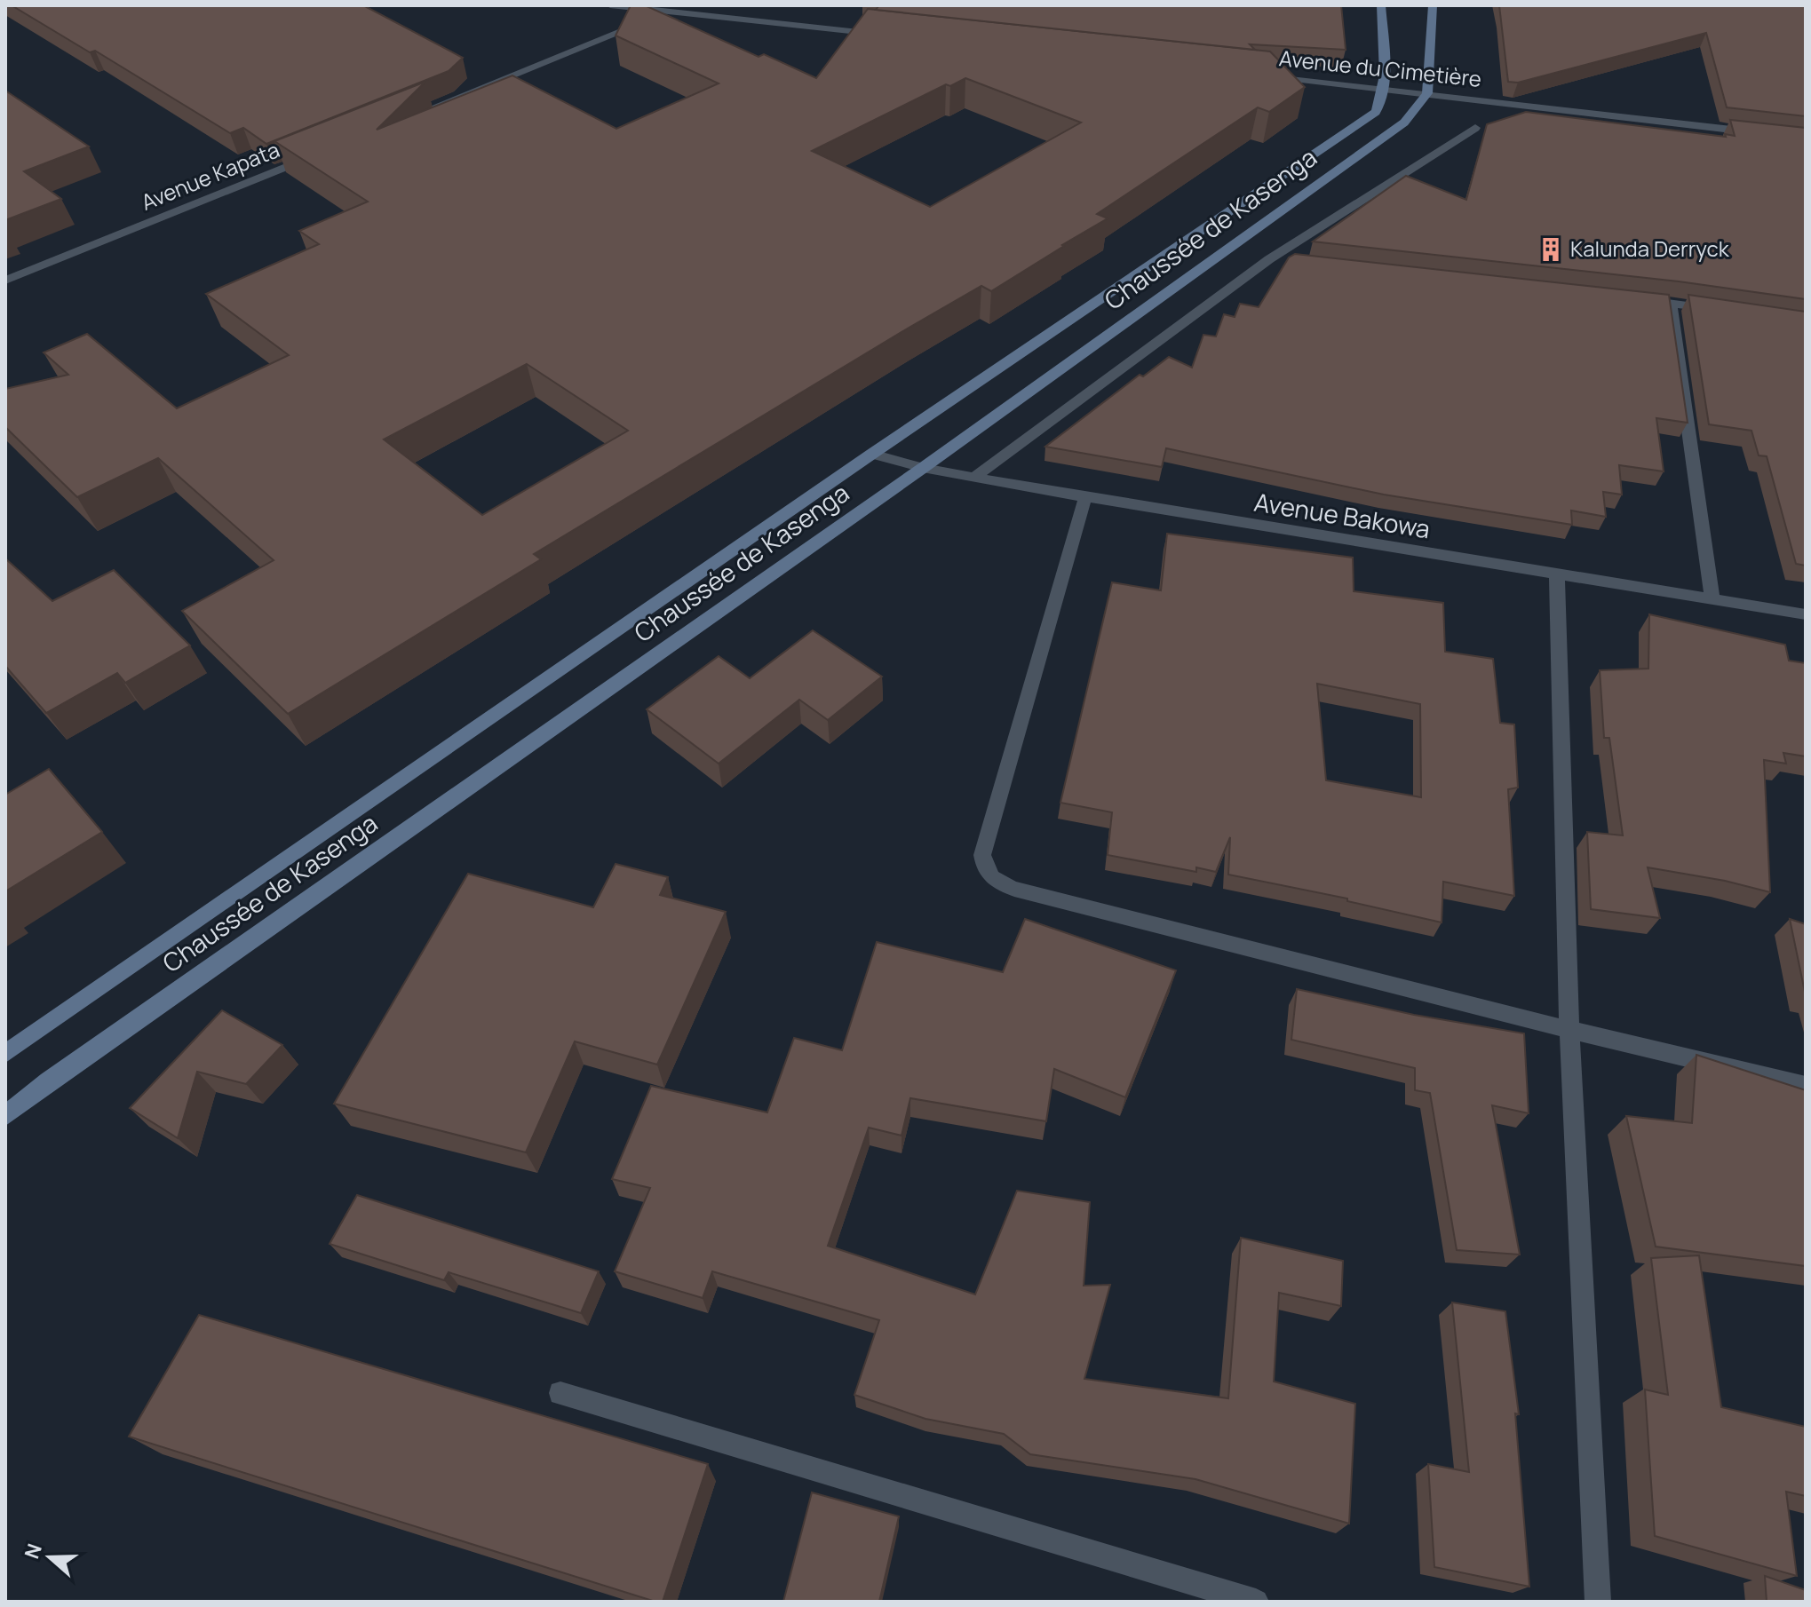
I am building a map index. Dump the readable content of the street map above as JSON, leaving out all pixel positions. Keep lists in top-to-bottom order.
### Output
{
  "streets": {
    "main road": ["Chaussée de Kasenga"],
    "street": ["Avenue du Cimetière", "Avenue Kapata", "Avenue Bakowa"]
  },
  "crossings": [
    ["Avenue du Cimetière", "Chaussée de Kasenga"],
    ["Chaussée de Kasenga", "Avenue Bakowa"]
  ],
  "places": {
    "building": ["Kalunda Derryck"]
  },
  "north": "left"
}
